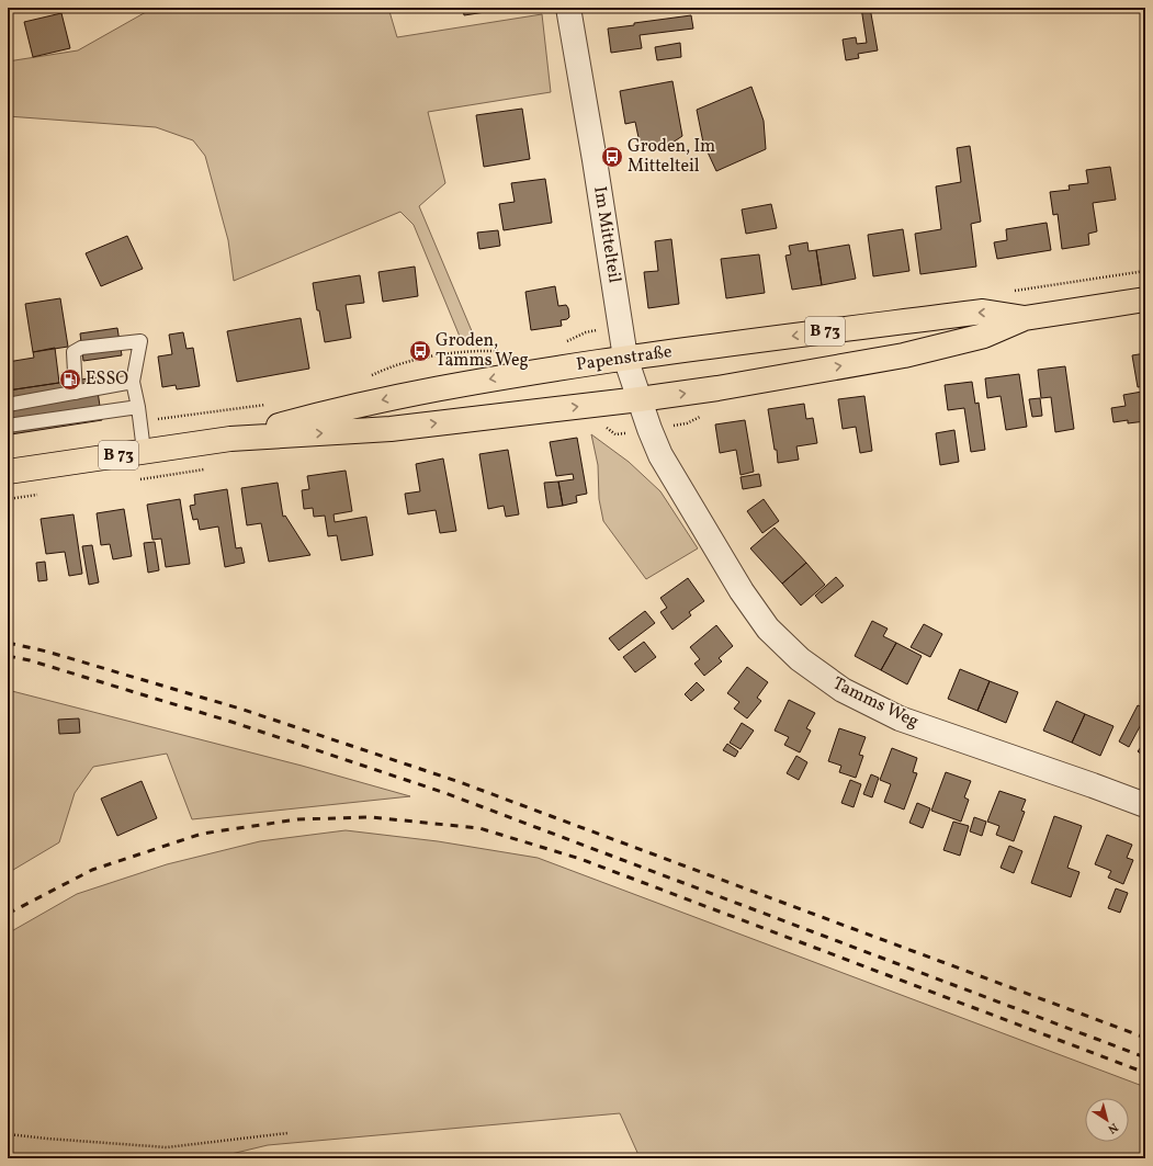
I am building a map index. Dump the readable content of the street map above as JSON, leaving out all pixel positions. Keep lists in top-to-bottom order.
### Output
{
  "streets": {
    "main road": ["B 73", "Papenstraße"],
    "street": ["Im Mittelteil", "Tamms Weg"]
  },
  "crossings": [
    ["Im Mittelteil", "Papenstraße"],
    ["Im Mittelteil", "Tamms Weg"],
    ["Papenstraße", "Tamms Weg"]
  ],
  "places": {
    "bus stop": ["Groden, Im Mittelteil", "Groden, Tamms Weg"],
    "fuel station": ["ESSO"]
  },
  "north": "bottom right"
}
